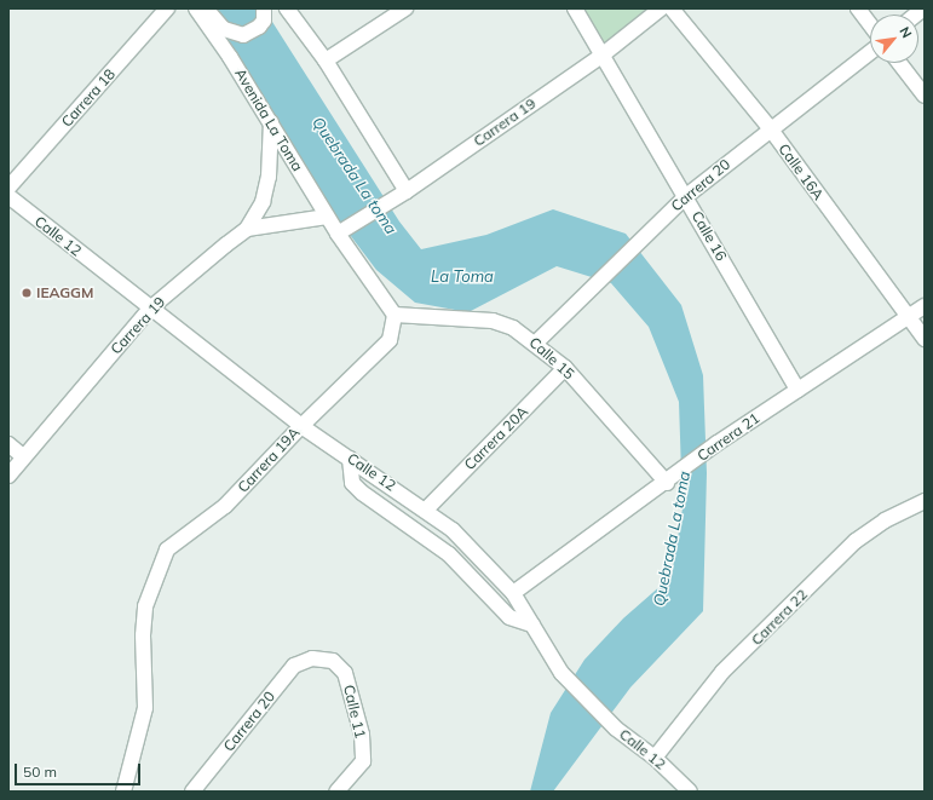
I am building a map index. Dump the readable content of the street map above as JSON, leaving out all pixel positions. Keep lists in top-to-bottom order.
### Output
{
  "streets": {
    "street": [
      "Carrera 18",
      "Avenida La Toma",
      "Carrera 19",
      "Calle 16A",
      "Carrera 20",
      "Calle 12",
      "Calle 16",
      "Calle 15",
      "Carrera 21",
      "Carrera 20A",
      "Carrera 19A",
      "Carrera 22",
      "Calle 11"
    ]
  },
  "crossings": [
    ["Avenida La Toma", "Carrera 19"],
    ["Avenida La Toma", "Calle 15"],
    ["Avenida La Toma", "Carrera 19A"],
    ["Carrera 19", "Calle 12"],
    ["Carrera 19", "Calle 16"],
    ["Calle 16A", "Carrera 20"],
    ["Calle 16A", "Carrera 21"],
    ["Carrera 20", "Calle 16"],
    ["Carrera 20", "Calle 15"],
    ["Carrera 20", "Calle 11"],
    ["Calle 12", "Carrera 21"],
    ["Calle 12", "Carrera 20A"],
    ["Calle 12", "Carrera 19A"],
    ["Calle 12", "Carrera 22"],
    ["Calle 16", "Carrera 21"],
    ["Calle 15", "Carrera 21"],
    ["Calle 15", "Carrera 20A"],
    ["Calle 15", "Carrera 19A"]
  ],
  "water": ["Quebrada La toma", "La Toma"],
  "places": ["IEAGGM"],
  "scale_bar": "50 m",
  "north": "top right"
}
